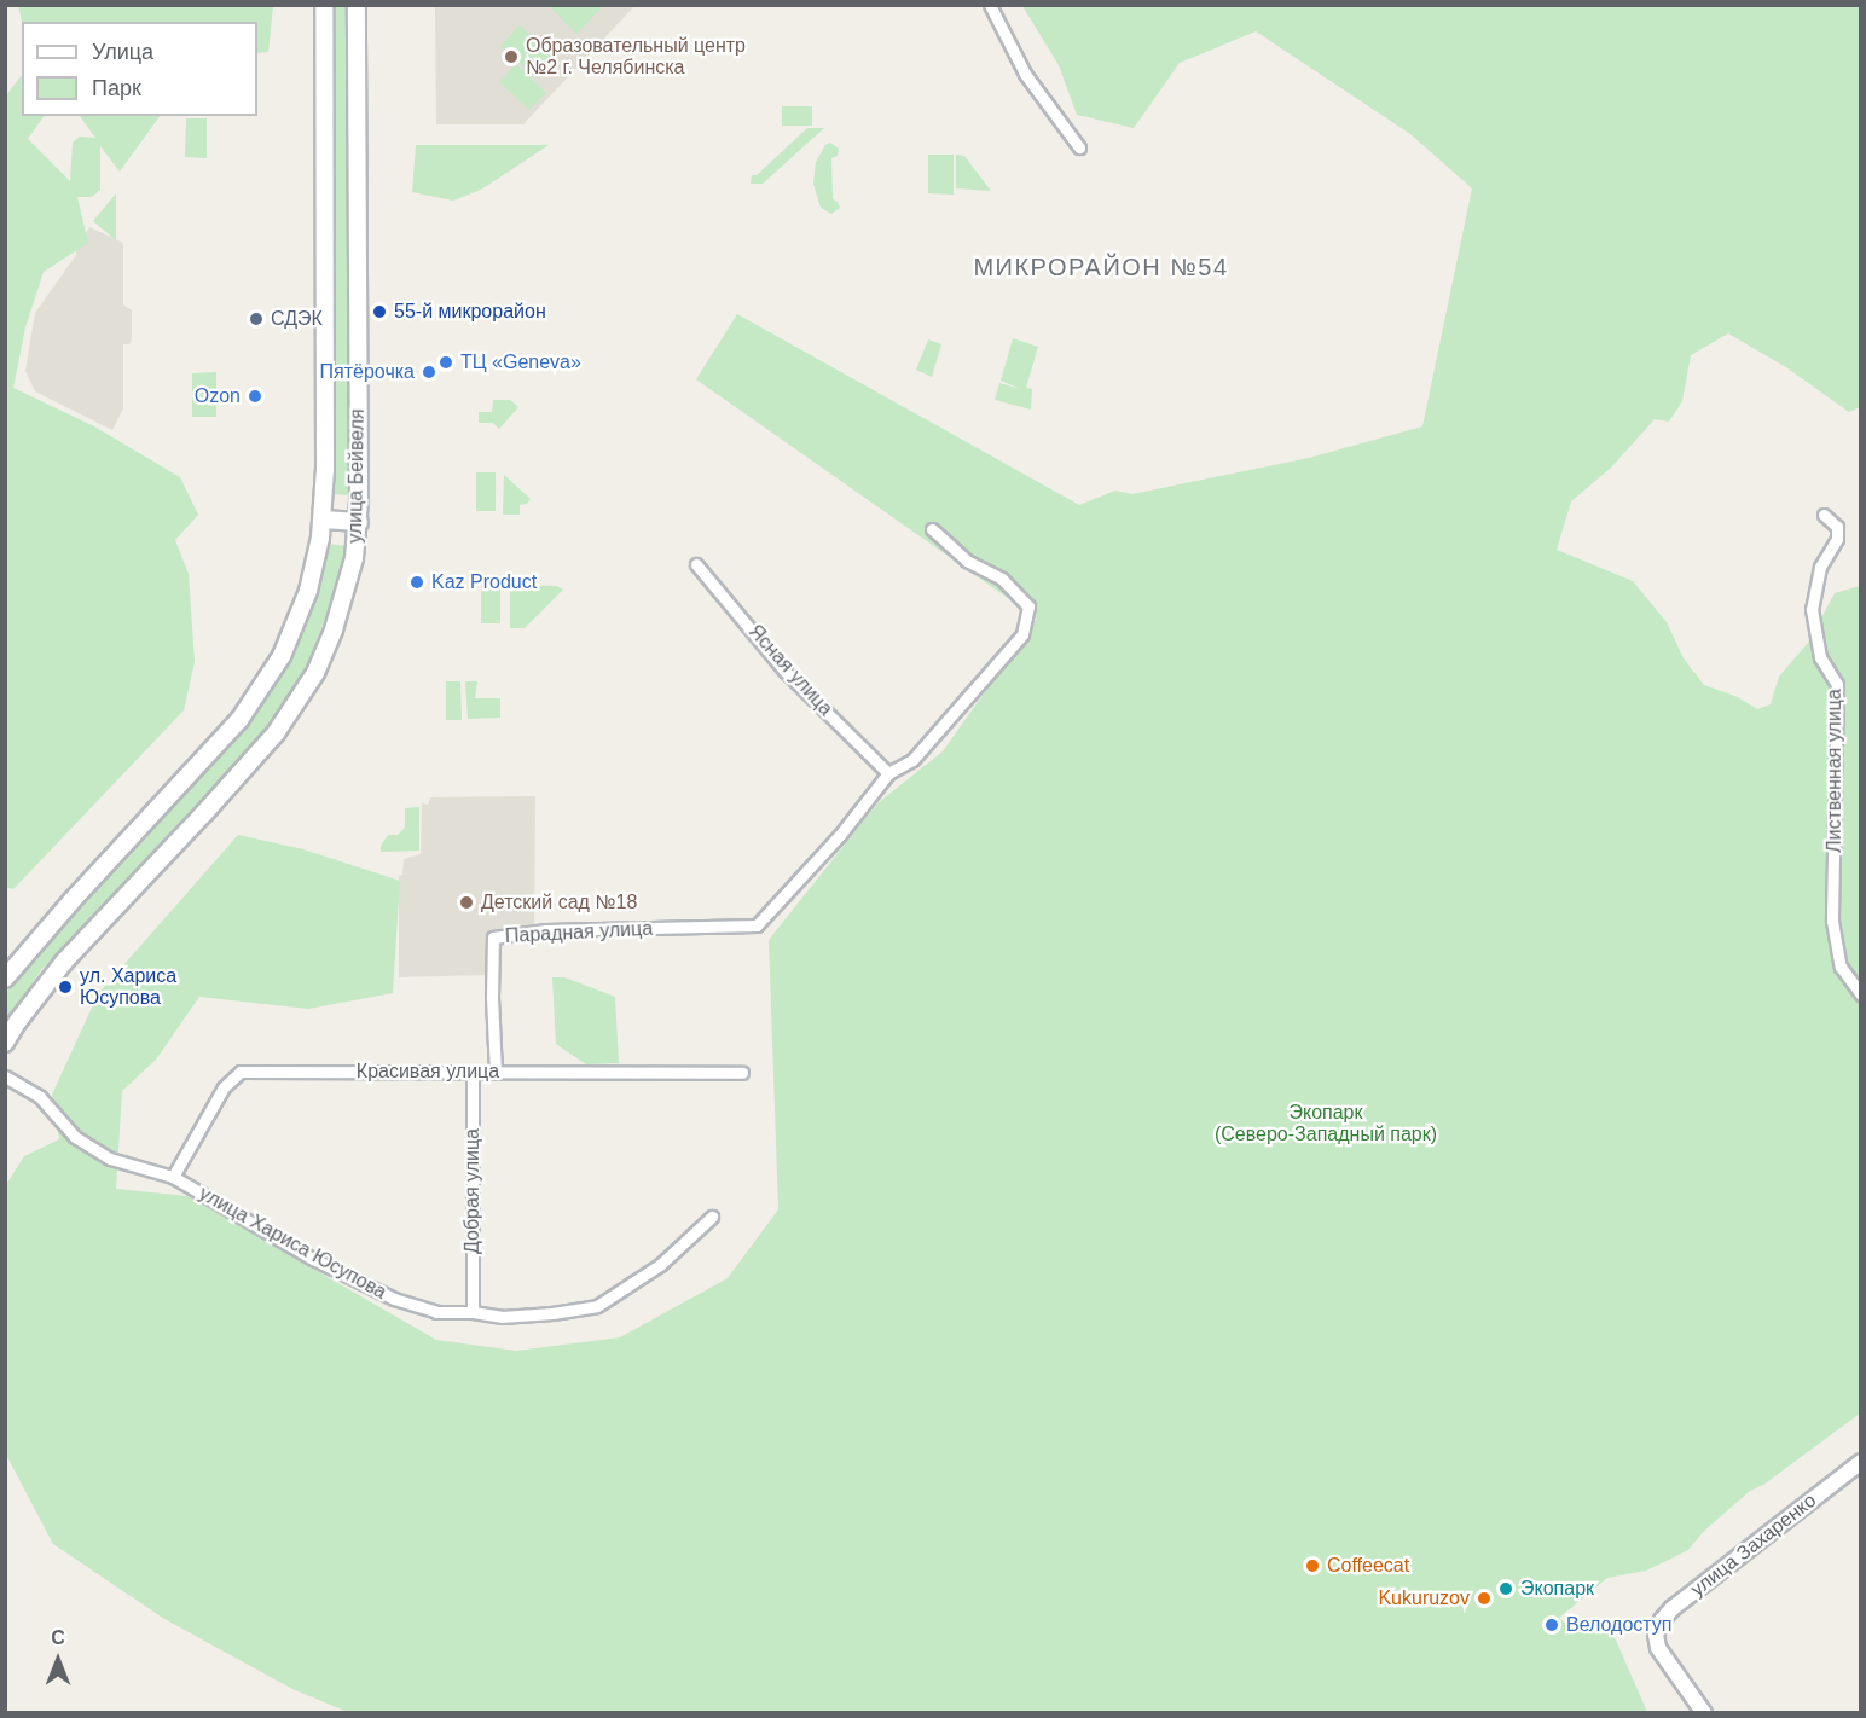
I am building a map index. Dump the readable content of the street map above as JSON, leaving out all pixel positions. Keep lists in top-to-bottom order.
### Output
{
  "streets": {
    "main road": ["улица Бейвеля"],
    "street": [
      "Ясная улица",
      "Лиственная улица",
      "Парадная улица",
      "Красивая улица",
      "Добрая улица",
      "улица Хариса Юсупова",
      "улица Захаренко"
    ]
  },
  "crossings": [
    ["Ясная улица", "Парадная улица"],
    ["Парадная улица", "Красивая улица"],
    ["Красивая улица", "Добрая улица"],
    ["Красивая улица", "улица Хариса Юсупова"],
    ["Добрая улица", "улица Хариса Юсупова"]
  ],
  "districts": ["МИКРОРАЙОН №54"],
  "parks": ["Экопарк (Северо-Западный парк)"],
  "places": [
    "Образовательный центр №2 г. Челябинска",
    "55-й микрорайон",
    "СДЭК",
    "ТЦ «Geneva»",
    "Пятёрочка",
    "Ozon",
    "Kaz Product",
    "Детский сaд №18",
    "ул. Хариса Юсупова",
    "Coffeecat",
    "Экопарк",
    "Kukuruzov",
    "Велодоступ"
  ],
  "legend": ["Улица", "Парк"],
  "north": "top"
}
